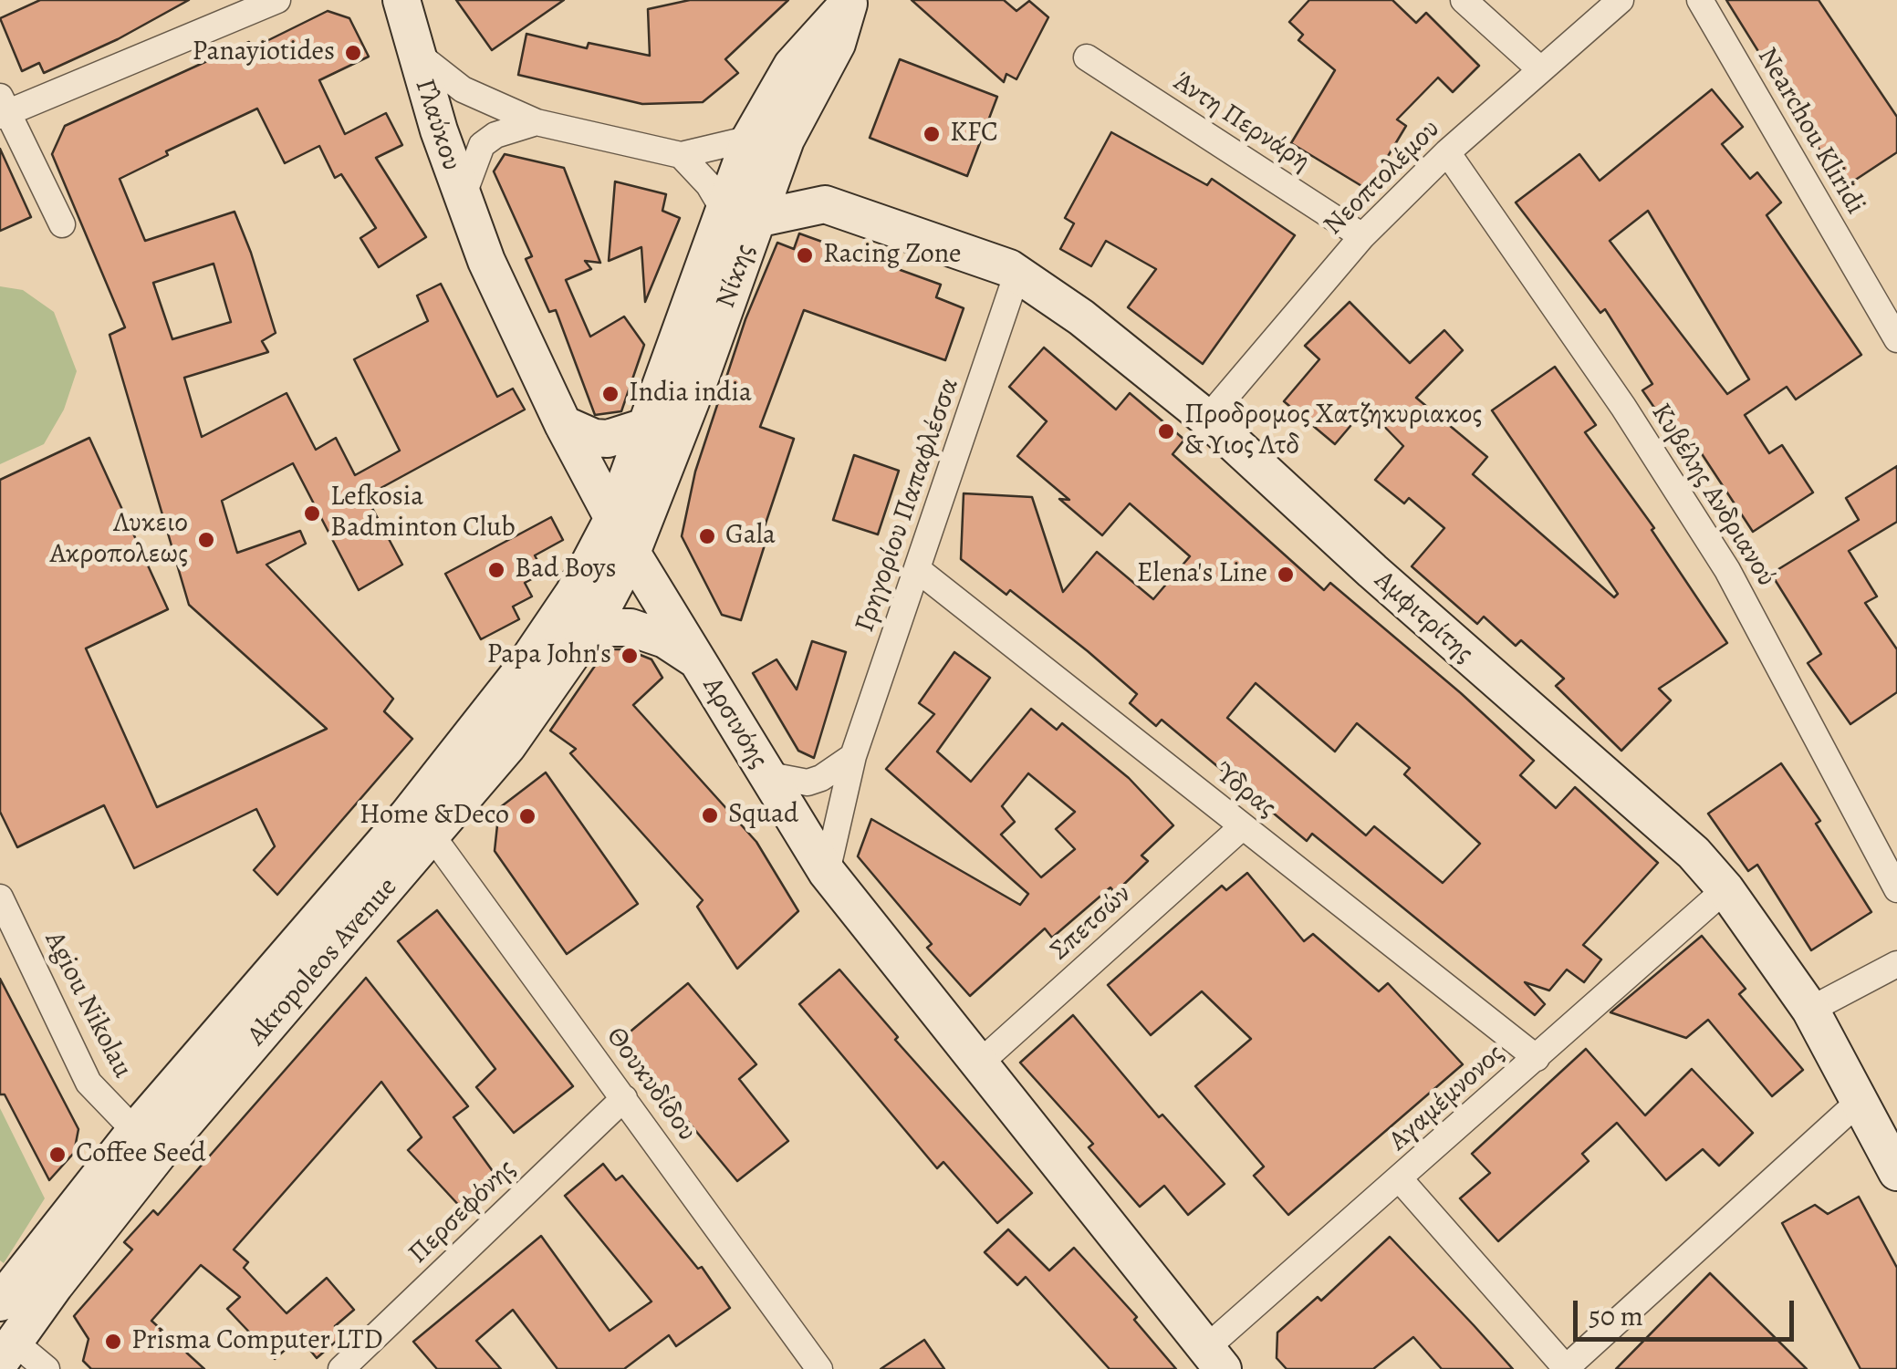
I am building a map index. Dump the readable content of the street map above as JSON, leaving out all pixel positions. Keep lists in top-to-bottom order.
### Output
{
  "streets": {
    "main road": [
      "Γλαύκου",
      "Νίκης",
      "Αμφιτρίτης",
      "Αρσινόης",
      "Akropoleos Avenue"
    ],
    "street": [
      "Άντη Περνάρη",
      "Nearchou Kliridi",
      "Νεοπτολέμου",
      "Κυβέλης Ανδριανού",
      "Γρηγορίου Παπαφλέσσα",
      "Ύδρας",
      "Σπετσών",
      "Agiou Nikolau",
      "Θουκυδίδου",
      "Αγαμέμνονος",
      "Περσεφόνης"
    ]
  },
  "crossings": [
    ["Άντη Περνάρη", "Νεοπτολέμου"],
    ["Γλαύκου", "Αρσινόης"],
    ["Νεοπτολέμου", "Κυβέλης Ανδριανού"],
    ["Νεοπτολέμου", "Αμφιτρίτης"],
    ["Νίκης", "Αρσινόης"],
    ["Νίκης", "Akropoleos Avenue"],
    ["Γρηγορίου Παπαφλέσσα", "Αμφιτρίτης"],
    ["Γρηγορίου Παπαφλέσσα", "Αρσινόης"],
    ["Γρηγορίου Παπαφλέσσα", "Ύδρας"],
    ["Αμφιτρίτης", "Αγαμέμνονος"],
    ["Αρσινόης", "Σπετσών"],
    ["Αρσινόης", "Akropoleos Avenue"],
    ["Αρσινόης", "Αγαμέμνονος"],
    ["Ύδρας", "Σπετσών"],
    ["Ύδρας", "Αγαμέμνονος"],
    ["Akropoleos Avenue", "Agiou Nikolau"],
    ["Akropoleos Avenue", "Θουκυδίδου"],
    ["Θουκυδίδου", "Περσεφόνης"]
  ],
  "places": [
    "Panayiotides",
    "KFC",
    "Racing Zone",
    "India india",
    "Προδρομος Χατζηκυριακος & Υιος Λτδ",
    "Lefkosia Badminton Club",
    "Gala",
    "Λυκειο Ακροπολεως",
    "Bad Boys",
    "Elena's Line",
    "Papa John's",
    "Squad",
    "Home &Deco",
    "Coffee Seed",
    "Prisma Computer LTD"
  ],
  "scale_bar": "50 m"
}
